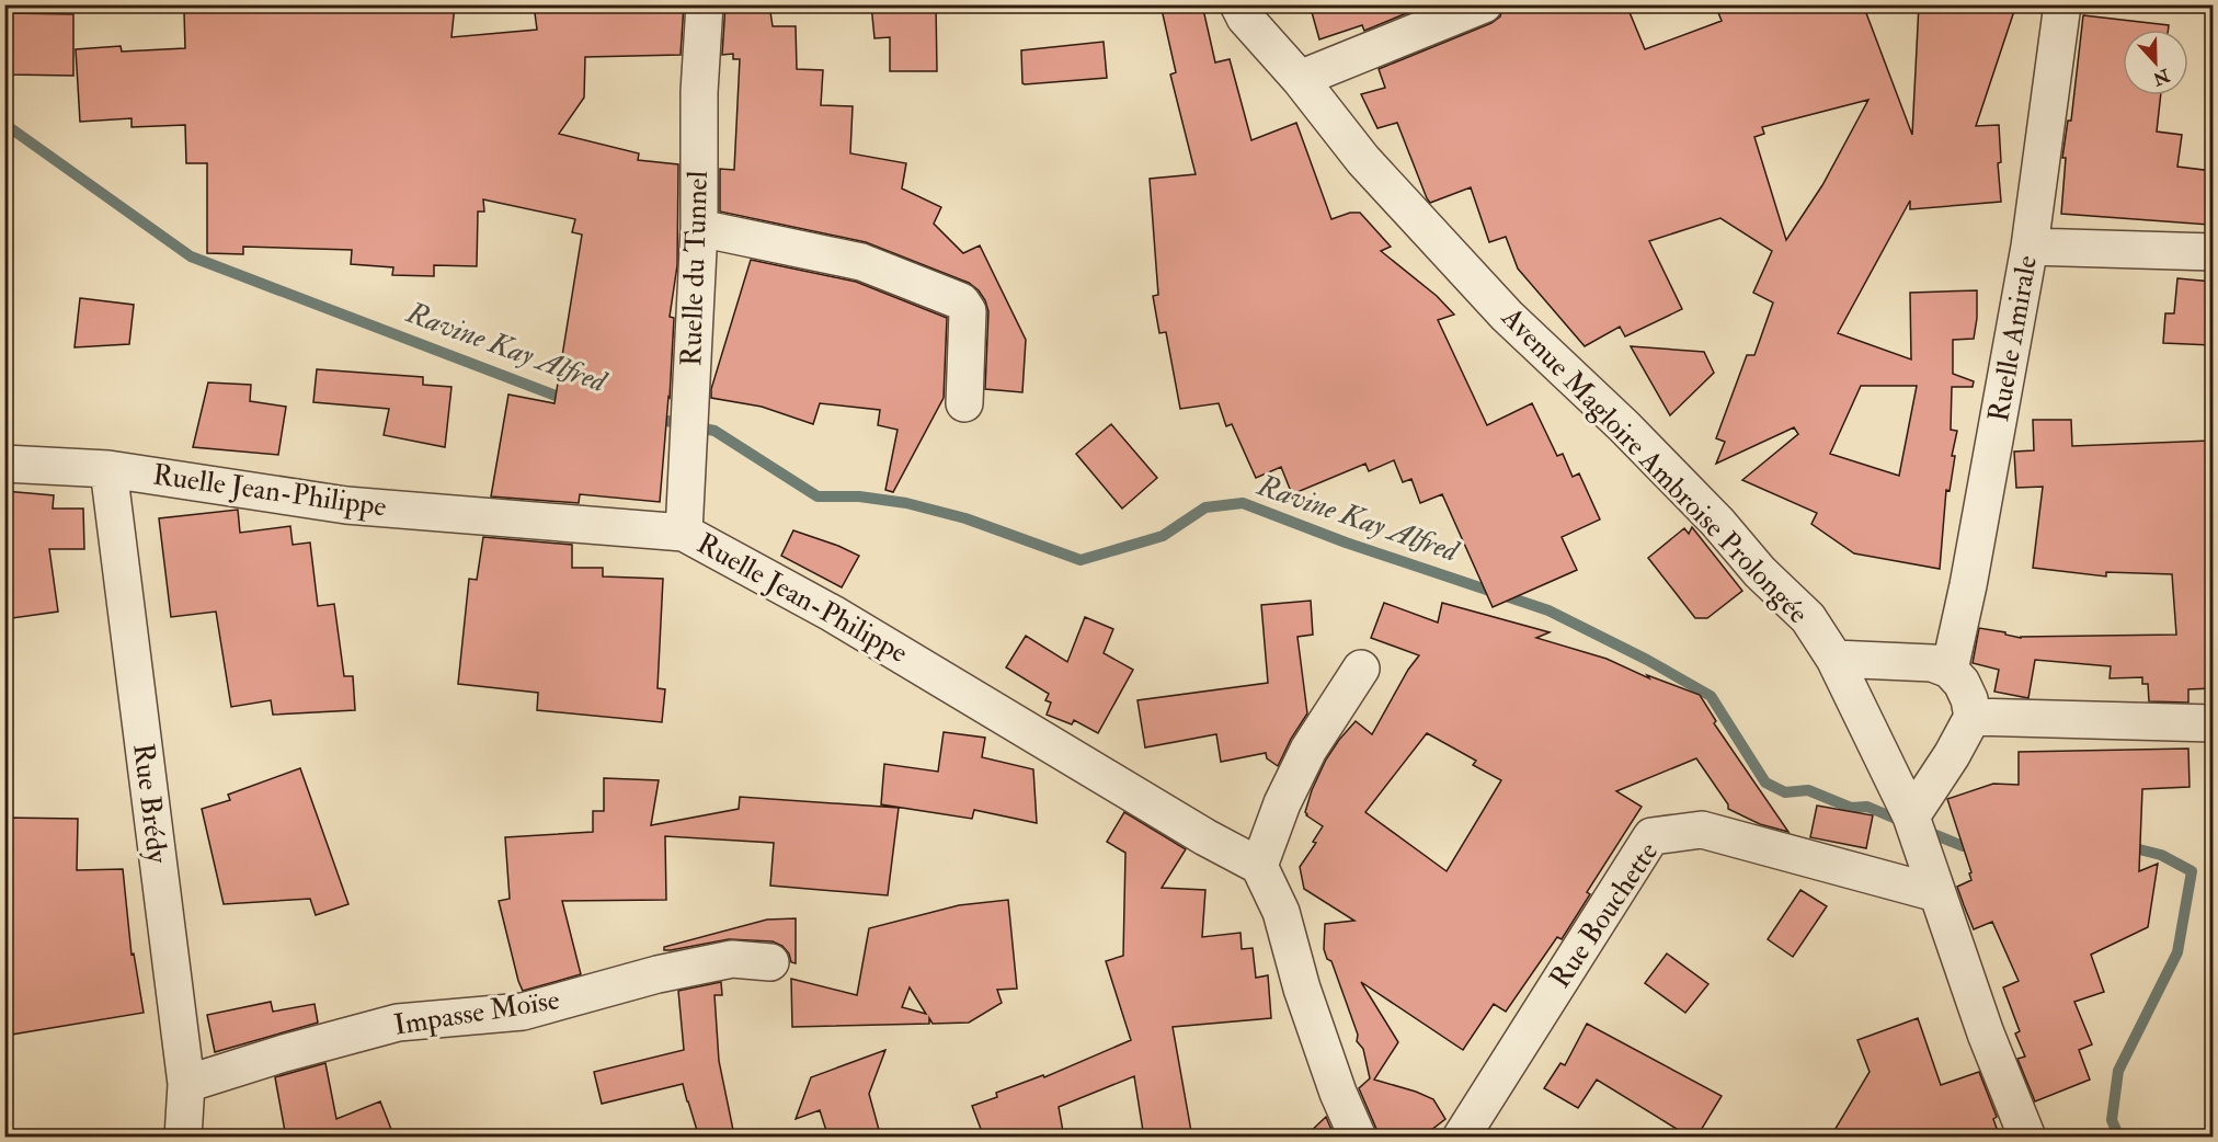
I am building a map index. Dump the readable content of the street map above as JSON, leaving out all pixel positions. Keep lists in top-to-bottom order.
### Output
{
  "streets": {
    "street": [
      "Ruelle du Tunnel",
      "Ruelle Amirale",
      "Avenue Magloire Ambroise Prolongée",
      "Ruelle Jean-Philippe",
      "Rue Brédy",
      "Rue Bouchette",
      "Impasse Moïse"
    ]
  },
  "crossings": [
    ["Ruelle du Tunnel", "Ruelle Jean-Philippe"],
    ["Avenue Magloire Ambroise Prolongée", "Rue Bouchette"],
    ["Ruelle Jean-Philippe", "Rue Brédy"],
    ["Rue Brédy", "Impasse Moïse"]
  ],
  "water": ["Ravine Kay Alfred"],
  "north": "bottom"
}
